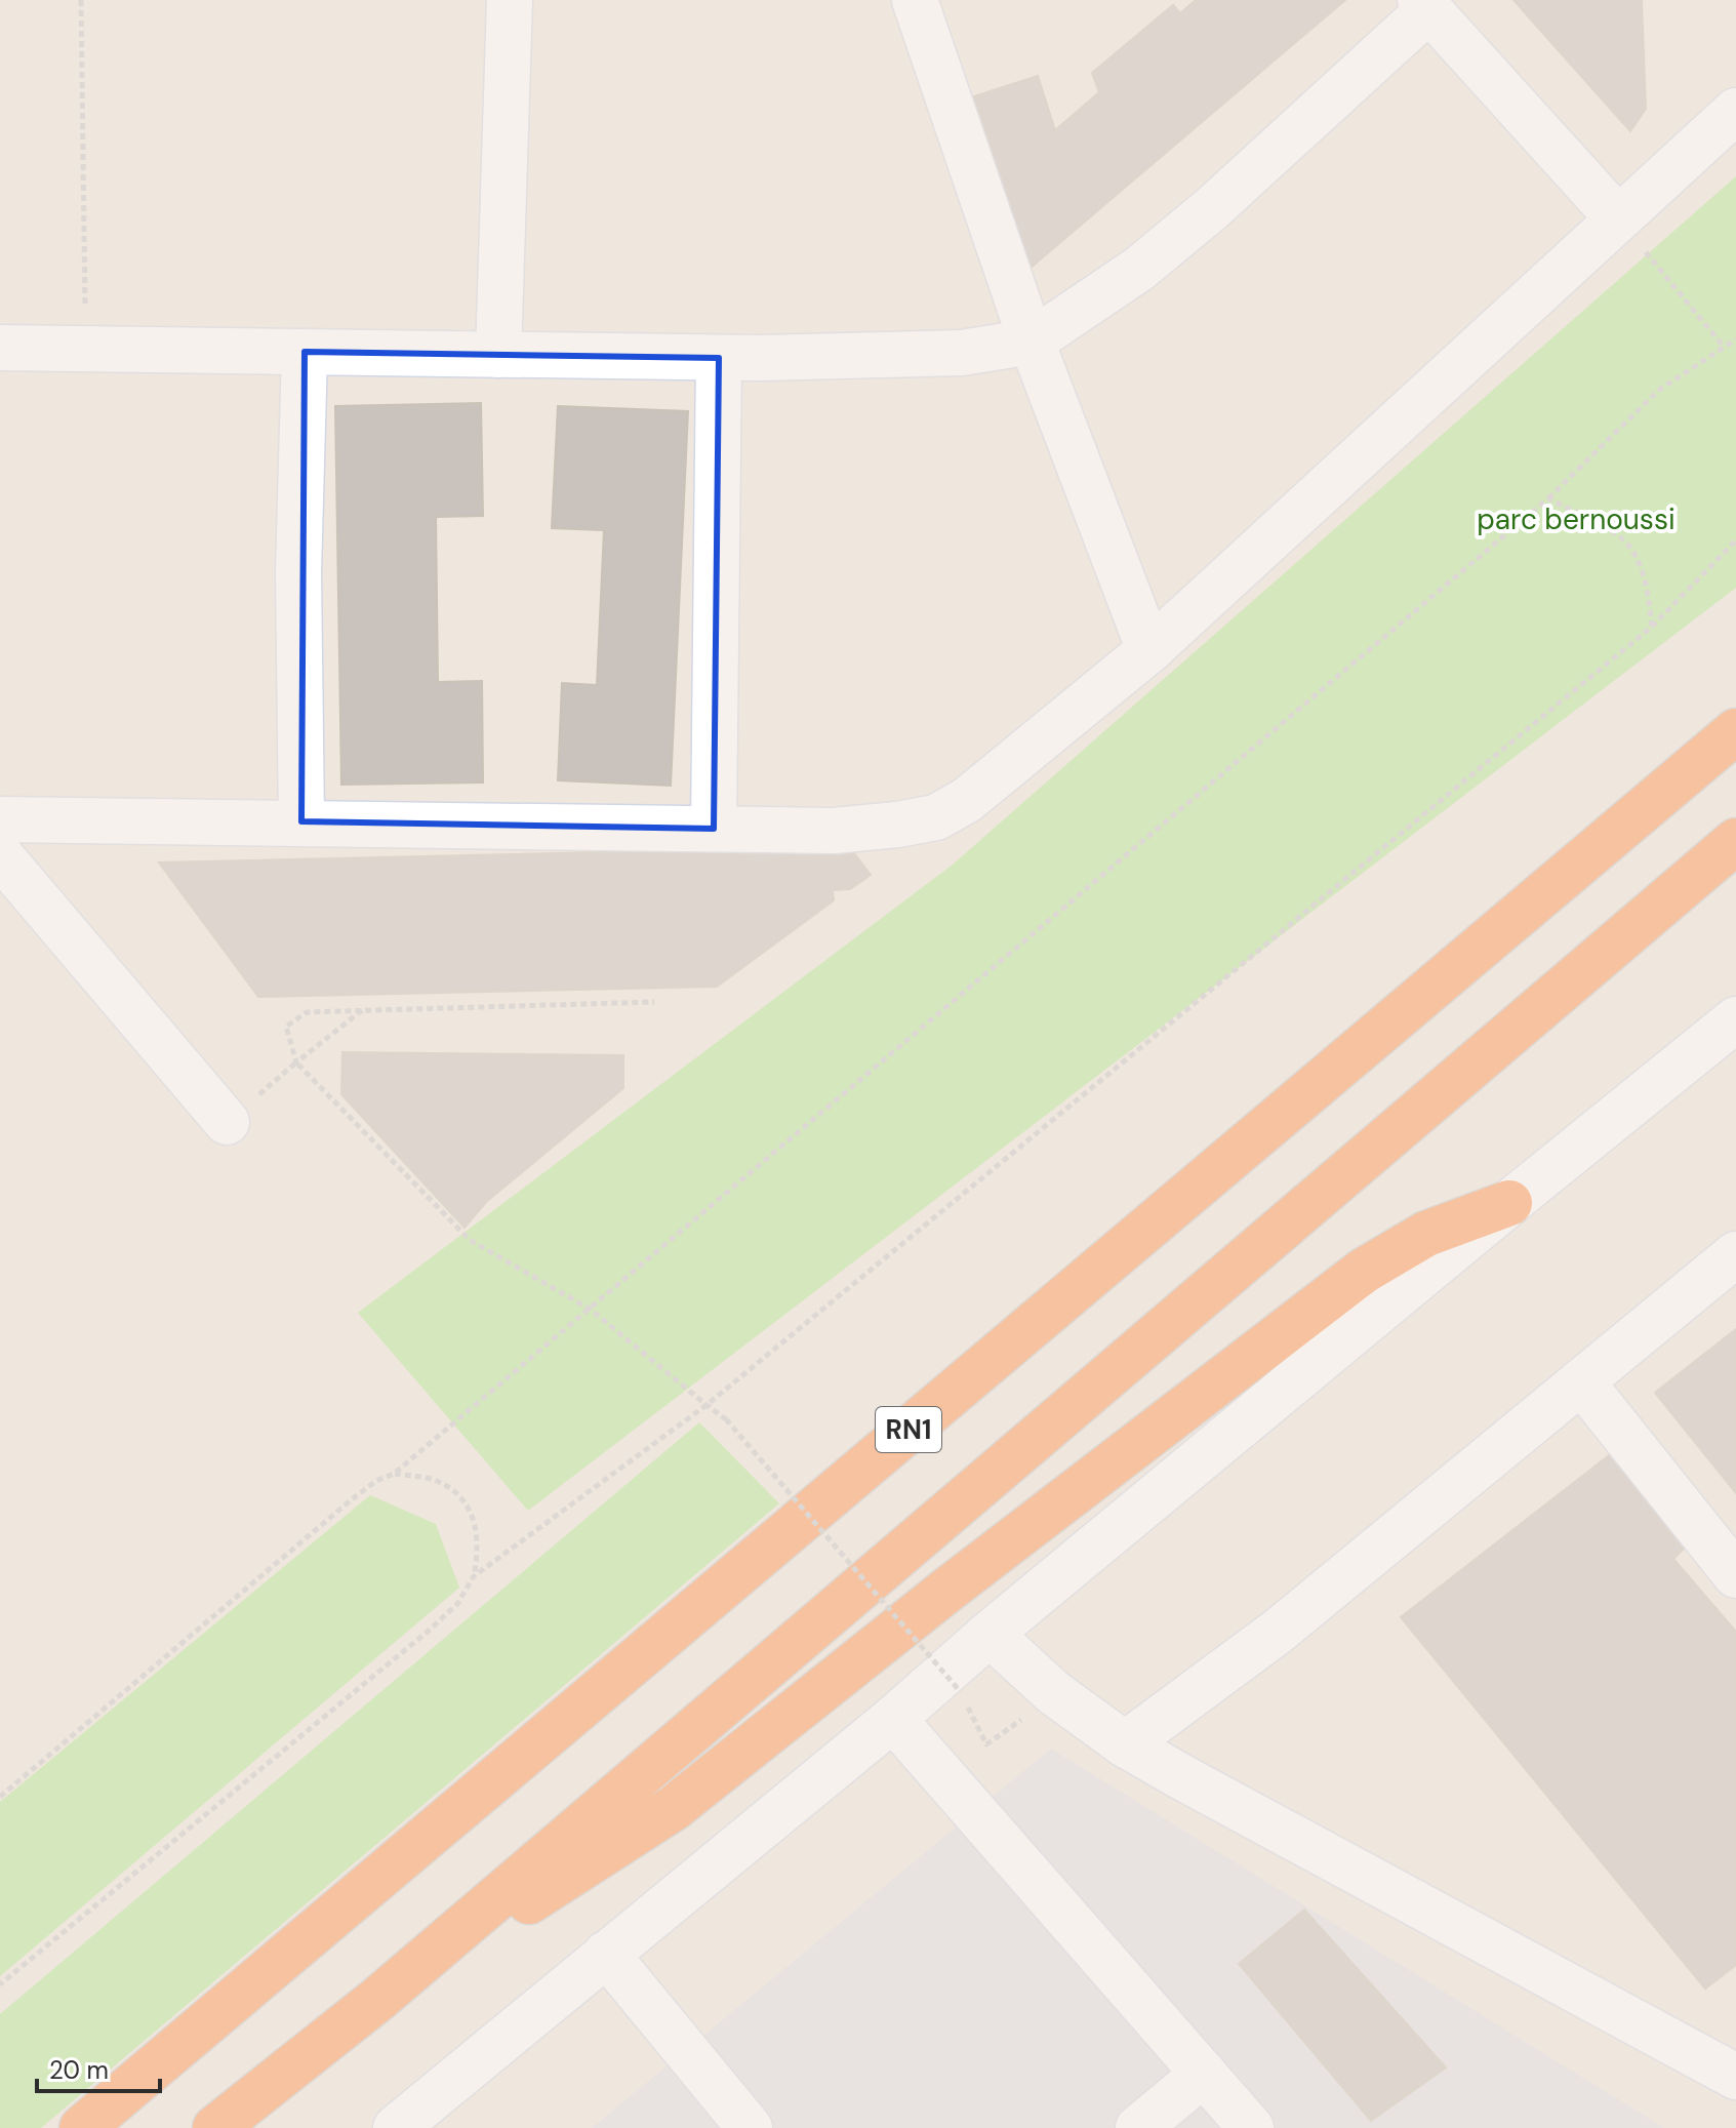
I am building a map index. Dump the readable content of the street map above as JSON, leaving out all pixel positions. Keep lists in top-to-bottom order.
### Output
{
  "streets": {
    "highway": ["RN1"]
  },
  "parks": ["parc bernoussi"],
  "scale_bar": "20 m"
}
